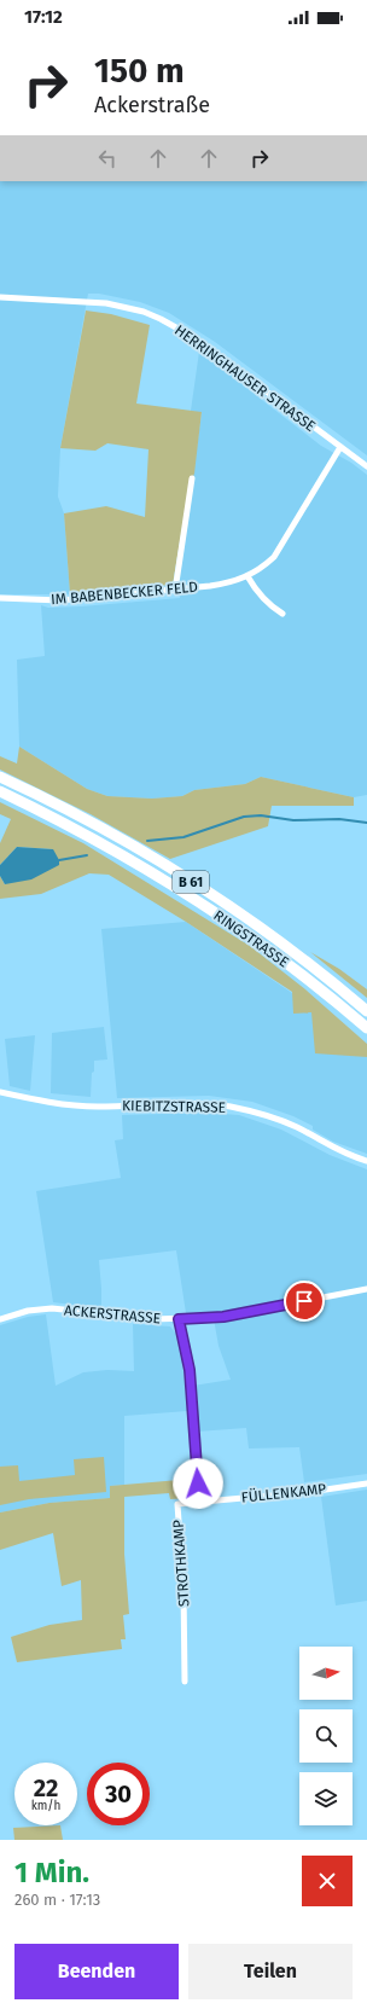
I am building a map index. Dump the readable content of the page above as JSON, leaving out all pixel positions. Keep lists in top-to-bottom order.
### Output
{
  "streets": {
    "highway": ["B 61", "RINGSTRASSE"],
    "street": [
      "HERRINGHAUSER STRASSE",
      "IM BABENBECKER FELD",
      "KIEBITZSTRASSE",
      "ACKERSTRASSE",
      "FÜLLENKAMP",
      "STROTHKAMP"
    ]
  },
  "crossings": [
    ["HERRINGHAUSER STRASSE", "IM BABENBECKER FELD"],
    ["ACKERSTRASSE", "STROTHKAMP"],
    ["FÜLLENKAMP", "STROTHKAMP"]
  ],
  "north": "right",
  "page": {
    "status": "17:12",
    "turn": ["150 m", "Ackerstraße"],
    "speed": "22 km/h",
    "limit": "30",
    "heading": ["1 Min.", "260 m · 17:13"],
    "buttons": ["Beenden", "Teilen"]
  }
}
